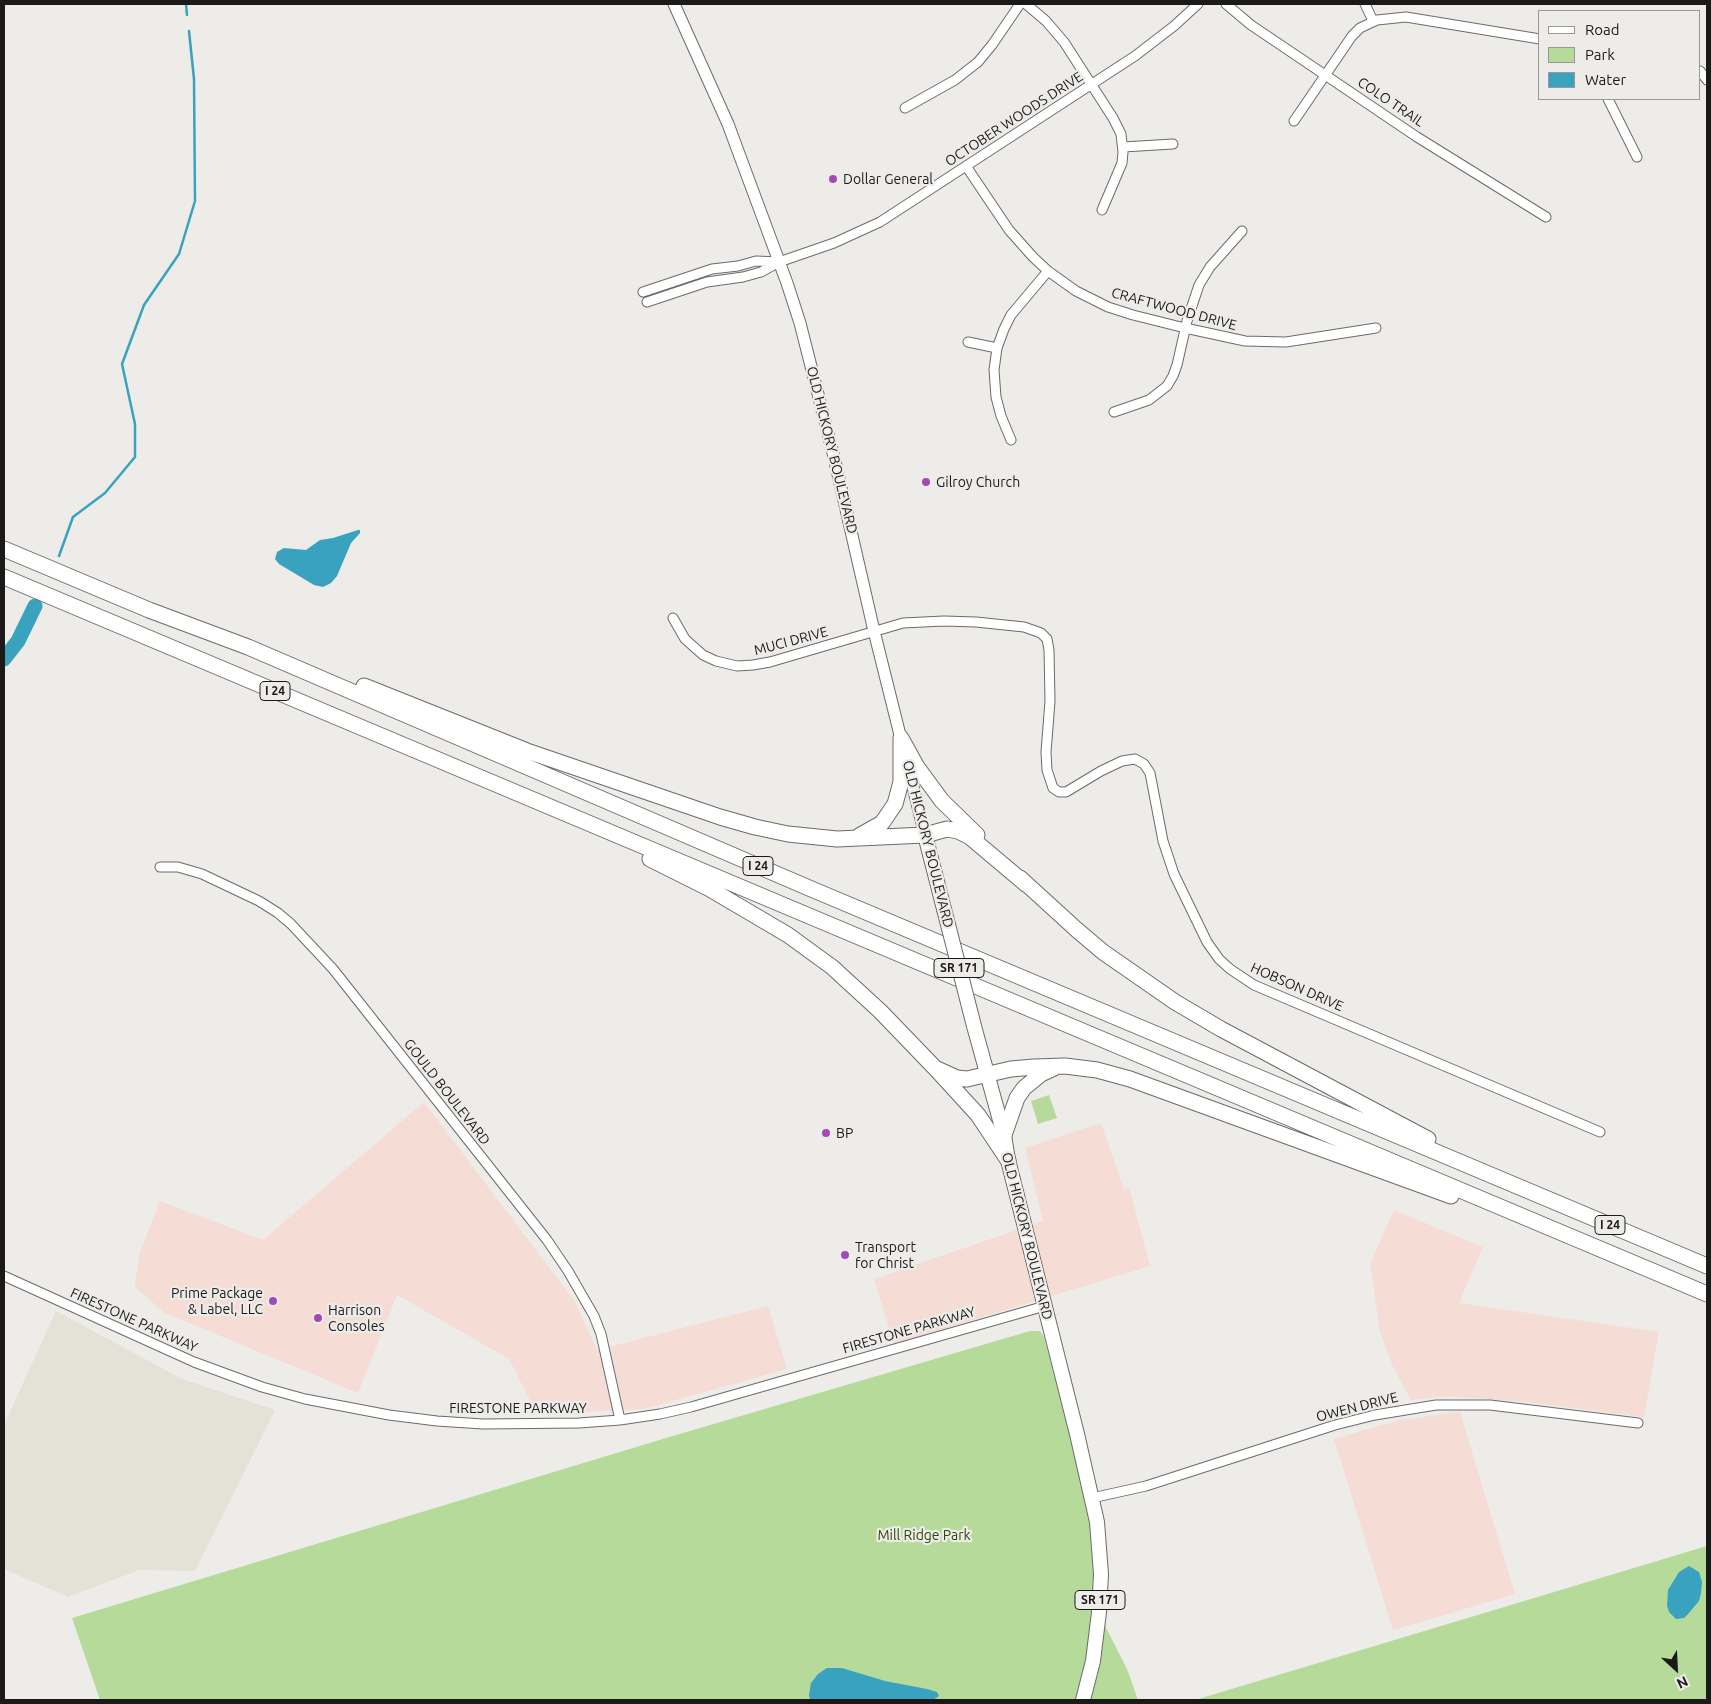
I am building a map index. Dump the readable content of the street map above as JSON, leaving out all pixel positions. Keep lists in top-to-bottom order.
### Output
{
  "streets": {
    "highway": ["I 24"],
    "main road": ["OLD HICKORY BOULEVARD", "SR 171"],
    "street": [
      "COLO TRAIL",
      "OCTOBER WOODS DRIVE",
      "CRAFTWOOD DRIVE",
      "MUCI DRIVE",
      "HOBSON DRIVE",
      "GOULD BOULEVARD",
      "FIRESTONE PARKWAY",
      "OWEN DRIVE"
    ]
  },
  "crossings": [
    ["OCTOBER WOODS DRIVE", "CRAFTWOOD DRIVE"],
    ["OCTOBER WOODS DRIVE", "OLD HICKORY BOULEVARD"],
    ["OLD HICKORY BOULEVARD", "MUCI DRIVE"],
    ["OLD HICKORY BOULEVARD", "HOBSON DRIVE"],
    ["OLD HICKORY BOULEVARD", "FIRESTONE PARKWAY"],
    ["OLD HICKORY BOULEVARD", "OWEN DRIVE"],
    ["MUCI DRIVE", "HOBSON DRIVE"],
    ["GOULD BOULEVARD", "FIRESTONE PARKWAY"]
  ],
  "parks": ["Mill Ridge Park"],
  "places": [
    "Dollar General",
    "Gilroy Church",
    "BP",
    "Transport for Christ",
    "Prime Package & Label, LLC",
    "Harrison Consoles"
  ],
  "legend": ["Road", "Park", "Water"],
  "north": "bottom right"
}
